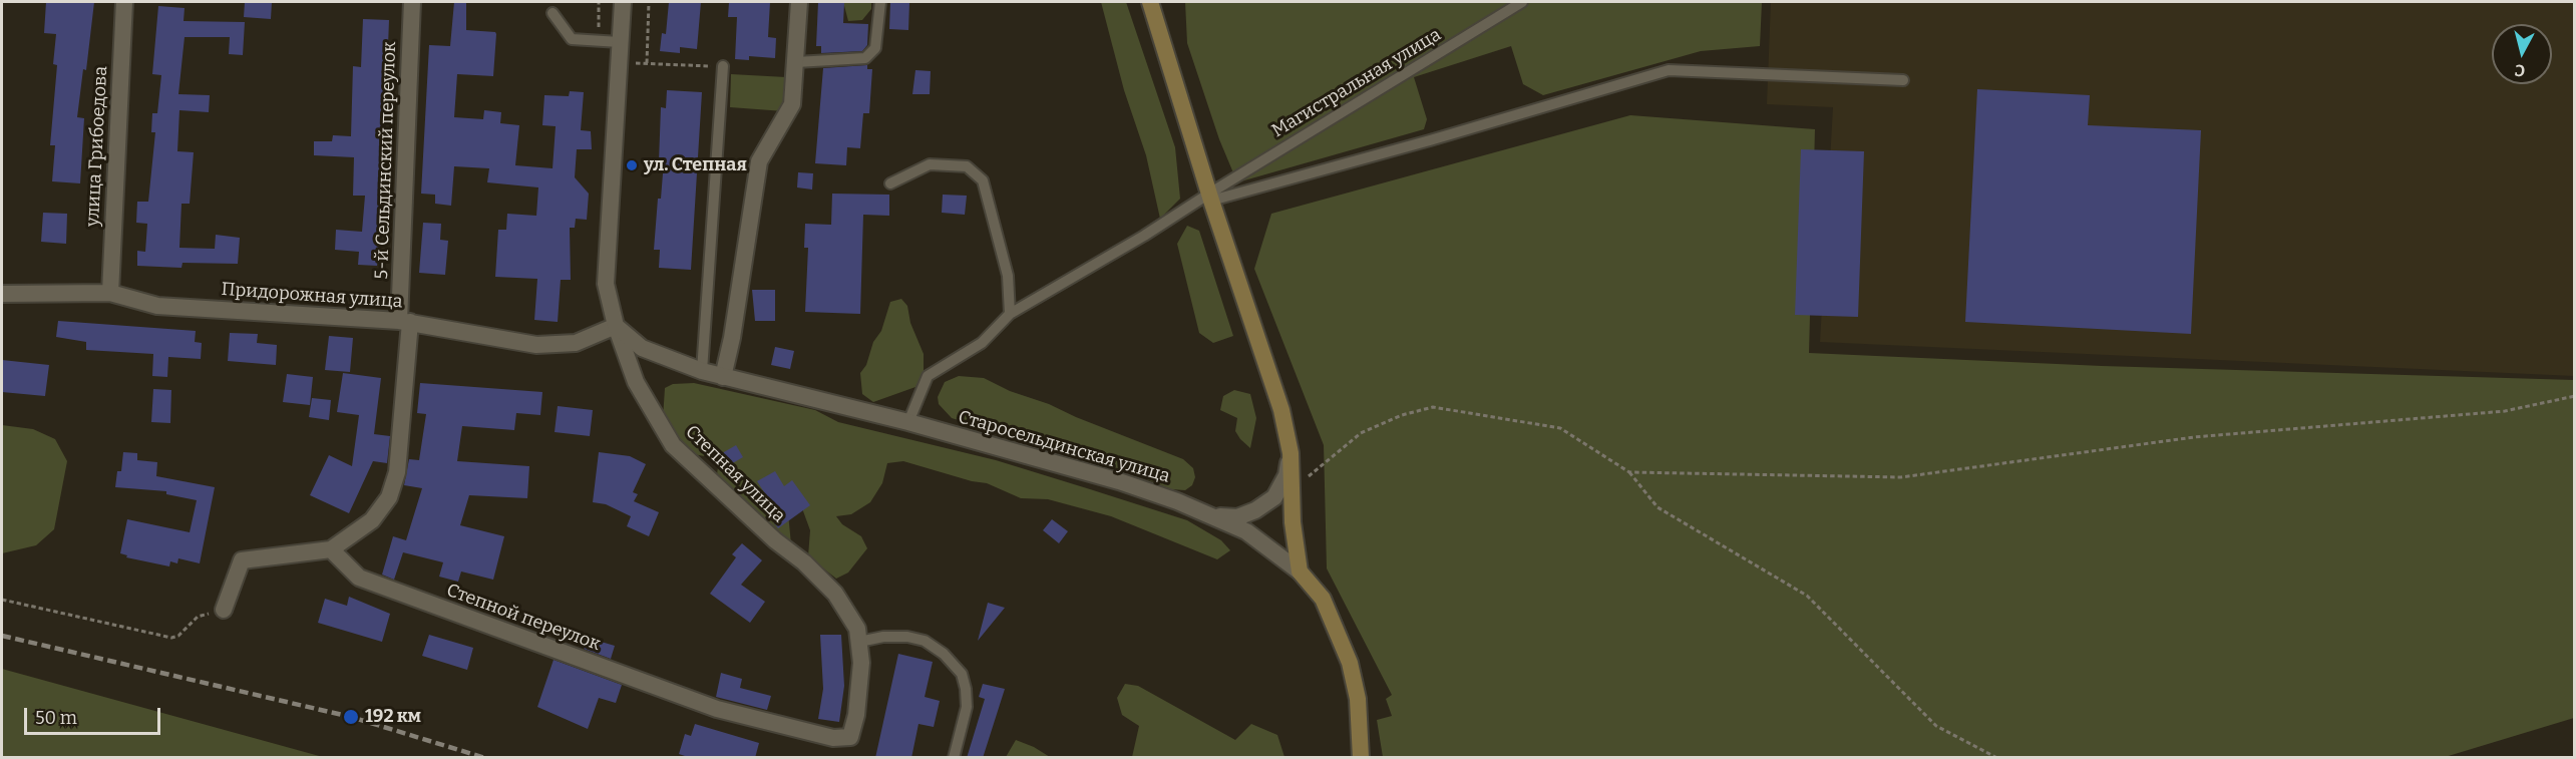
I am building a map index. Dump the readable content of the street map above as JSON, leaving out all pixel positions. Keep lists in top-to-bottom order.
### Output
{
  "streets": {
    "main road": ["Старосельдинская улица"],
    "street": [
      "улица Грибоедова",
      "5-й Сельдинский переулок",
      "Придорожная улица",
      "Степная улица",
      "Степной переулок"
    ],
    "lane": ["Магистральная улица"]
  },
  "crossings": [
    ["Магистральная улица", "Старосельдинская улица"],
    ["улица Грибоедова", "Придорожная улица"],
    ["5-й Сельдинский переулок", "Придорожная улица"],
    ["5-й Сельдинский переулок", "Степной переулок"],
    ["Придорожная улица", "Старосельдинская улица"],
    ["Придорожная улица", "Степная улица"],
    ["Старосельдинская улица", "Степная улица"],
    ["Степная улица", "Степной переулок"]
  ],
  "places": ["ул. Степная", "192 км"],
  "scale_bar": "50 m",
  "north": "bottom"
}
